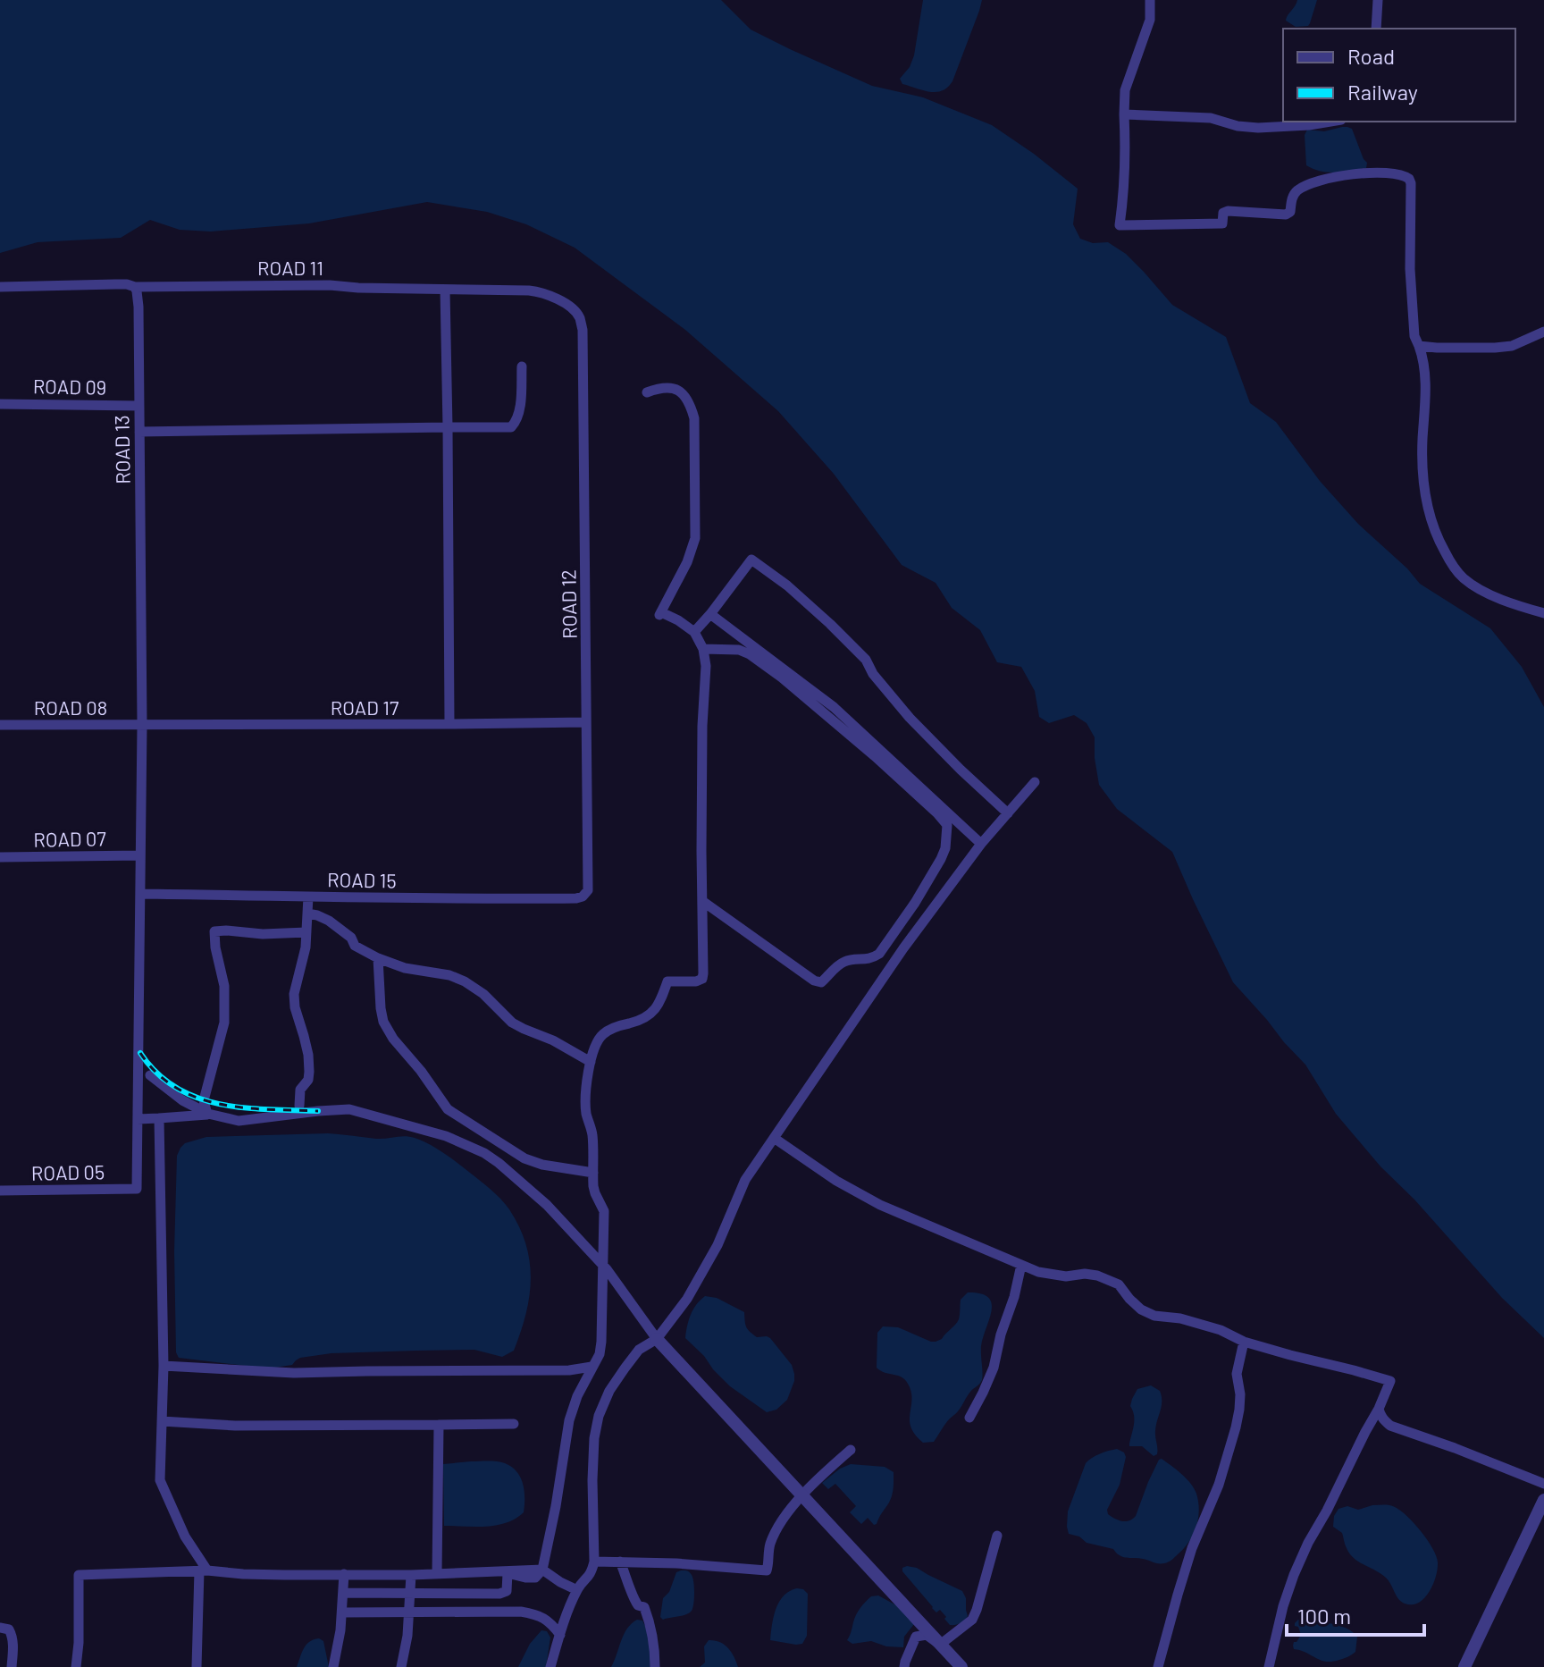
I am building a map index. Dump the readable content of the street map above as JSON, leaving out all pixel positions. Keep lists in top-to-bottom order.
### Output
{
  "streets": {
    "street": [
      "ROAD 11",
      "ROAD 09",
      "ROAD 13",
      "ROAD 12",
      "ROAD 08",
      "ROAD 17",
      "ROAD 07",
      "ROAD 15",
      "ROAD 05"
    ]
  },
  "crossings": [
    ["ROAD 11", "ROAD 13"],
    ["ROAD 11", "ROAD 12"],
    ["ROAD 09", "ROAD 13"],
    ["ROAD 13", "ROAD 08"],
    ["ROAD 13", "ROAD 17"],
    ["ROAD 13", "ROAD 07"],
    ["ROAD 13", "ROAD 15"],
    ["ROAD 13", "ROAD 05"],
    ["ROAD 12", "ROAD 17"],
    ["ROAD 12", "ROAD 15"],
    ["ROAD 08", "ROAD 17"]
  ],
  "legend": ["Road", "Railway"],
  "scale_bar": "100 m"
}
